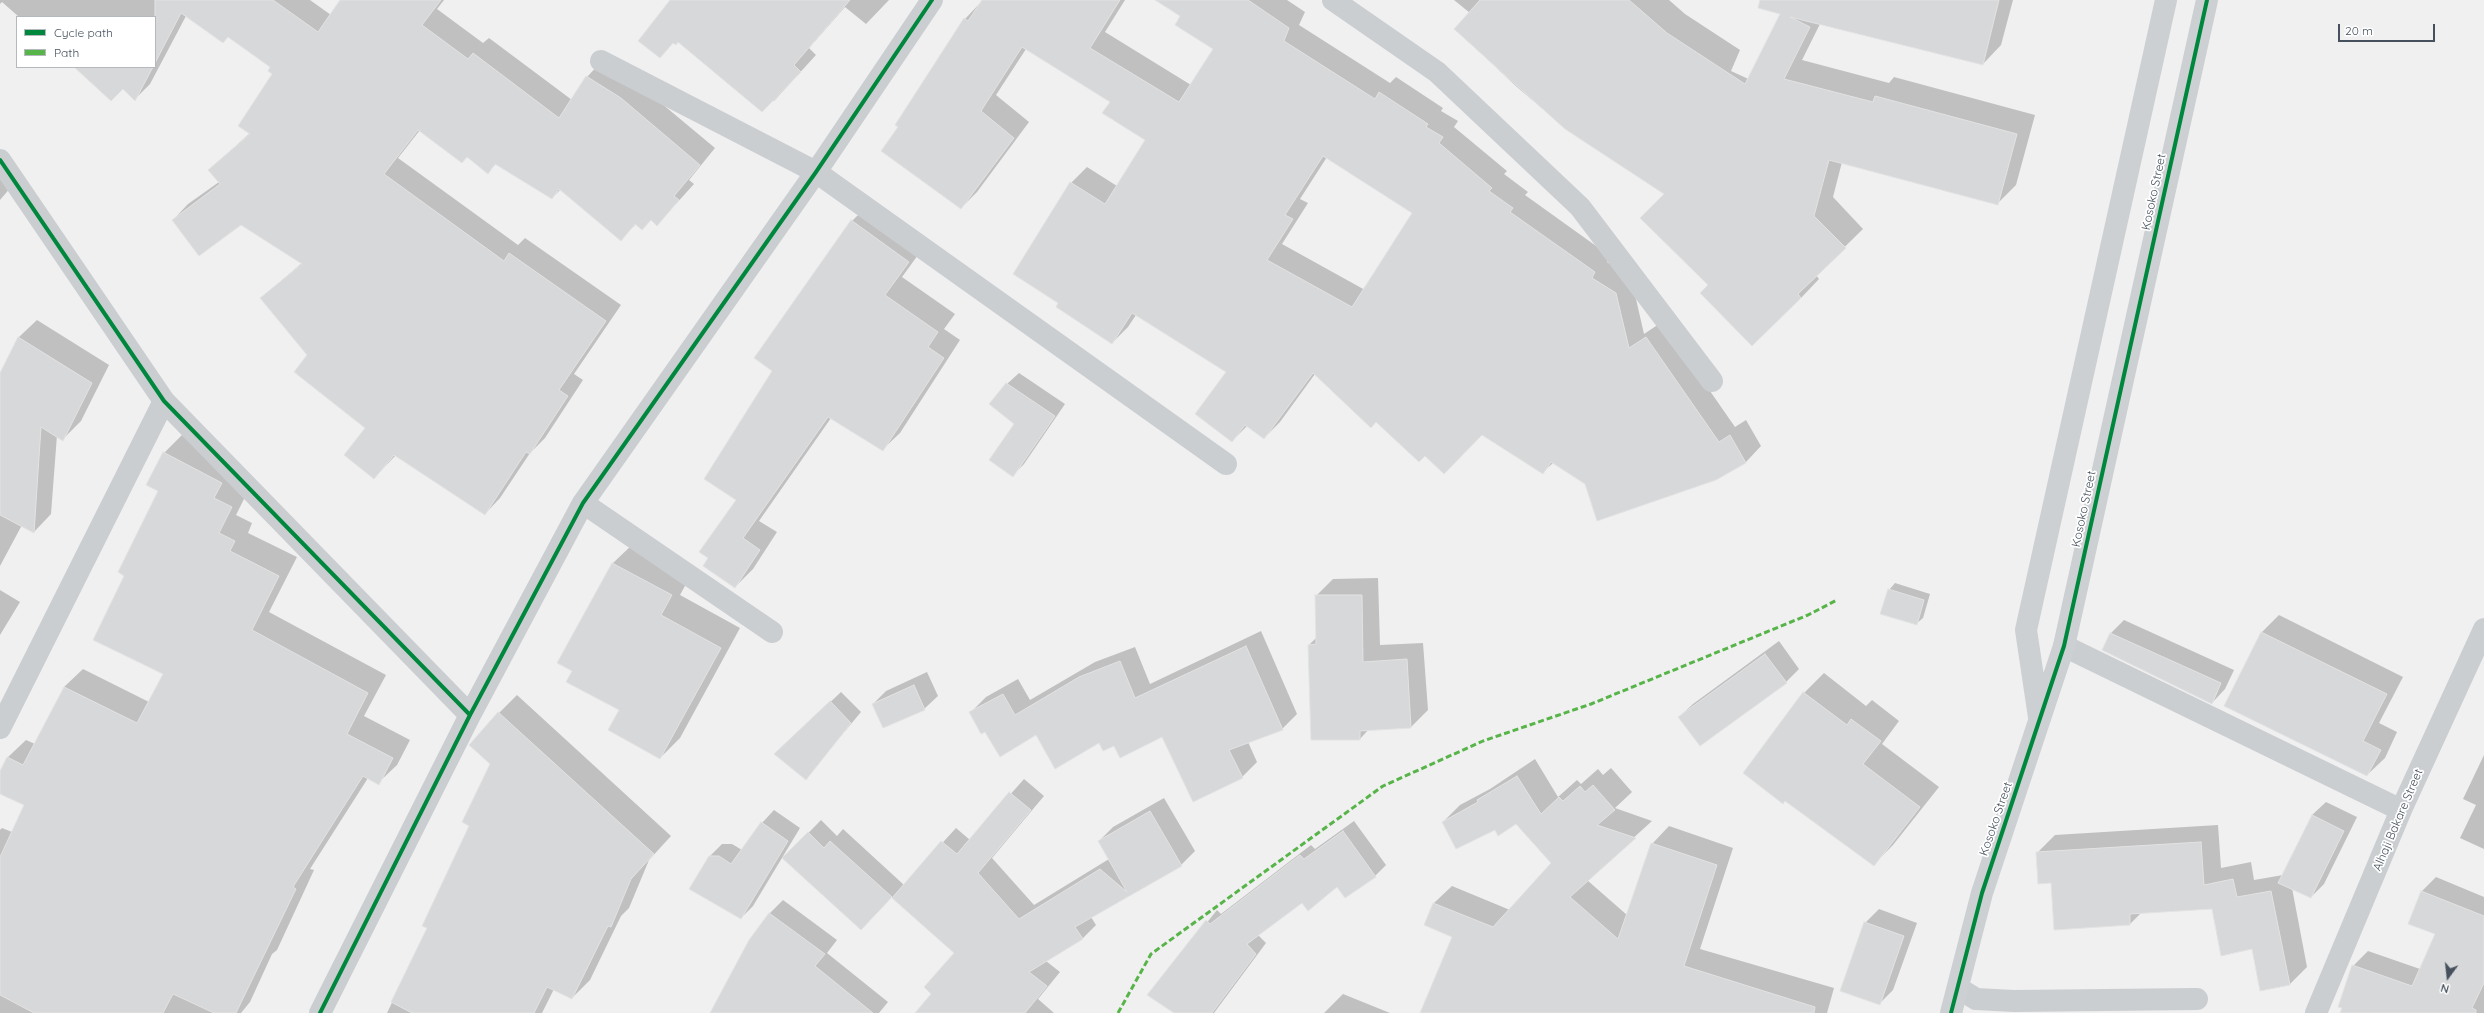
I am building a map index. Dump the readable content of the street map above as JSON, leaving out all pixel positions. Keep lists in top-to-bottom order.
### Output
{
  "streets": {
    "street": ["Kosoko Street", "Alhaji Bakare Street"]
  },
  "legend": ["Cycle path", "Path"],
  "scale_bar": "20 m",
  "north": "bottom"
}
